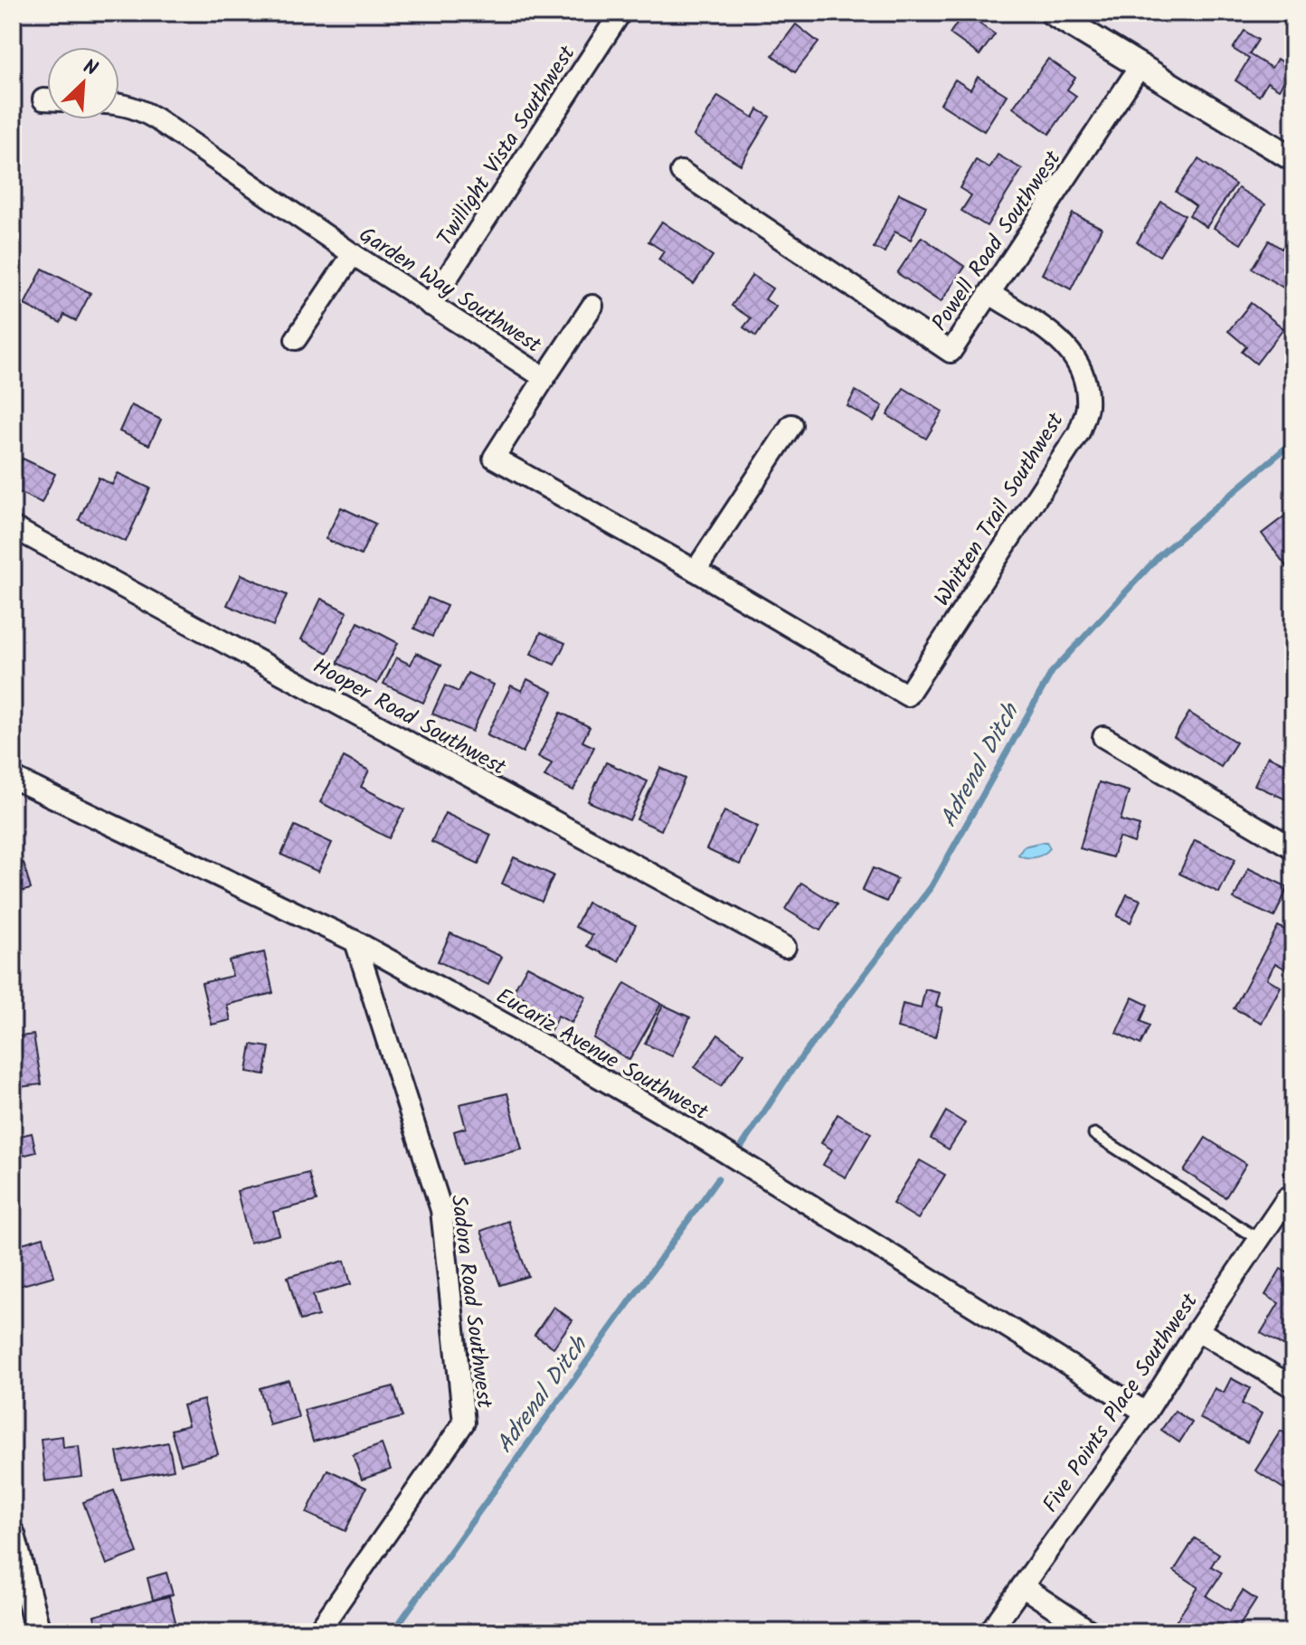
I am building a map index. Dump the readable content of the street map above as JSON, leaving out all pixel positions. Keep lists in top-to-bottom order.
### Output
{
  "streets": {
    "street": [
      "Twillight Vista Southwest",
      "Powell Road Southwest",
      "Garden Way Southwest",
      "Whitten Trail Southwest",
      "Hooper Road Southwest",
      "Eucariz Avenue Southwest",
      "Sadora Road Southwest",
      "Five Points Place Southwest"
    ]
  },
  "crossings": [
    ["Twillight Vista Southwest", "Garden Way Southwest"],
    ["Powell Road Southwest", "Whitten Trail Southwest"],
    ["Garden Way Southwest", "Whitten Trail Southwest"],
    ["Eucariz Avenue Southwest", "Sadora Road Southwest"],
    ["Eucariz Avenue Southwest", "Five Points Place Southwest"]
  ],
  "water": ["Adrenal Ditch"],
  "north": "top right"
}
